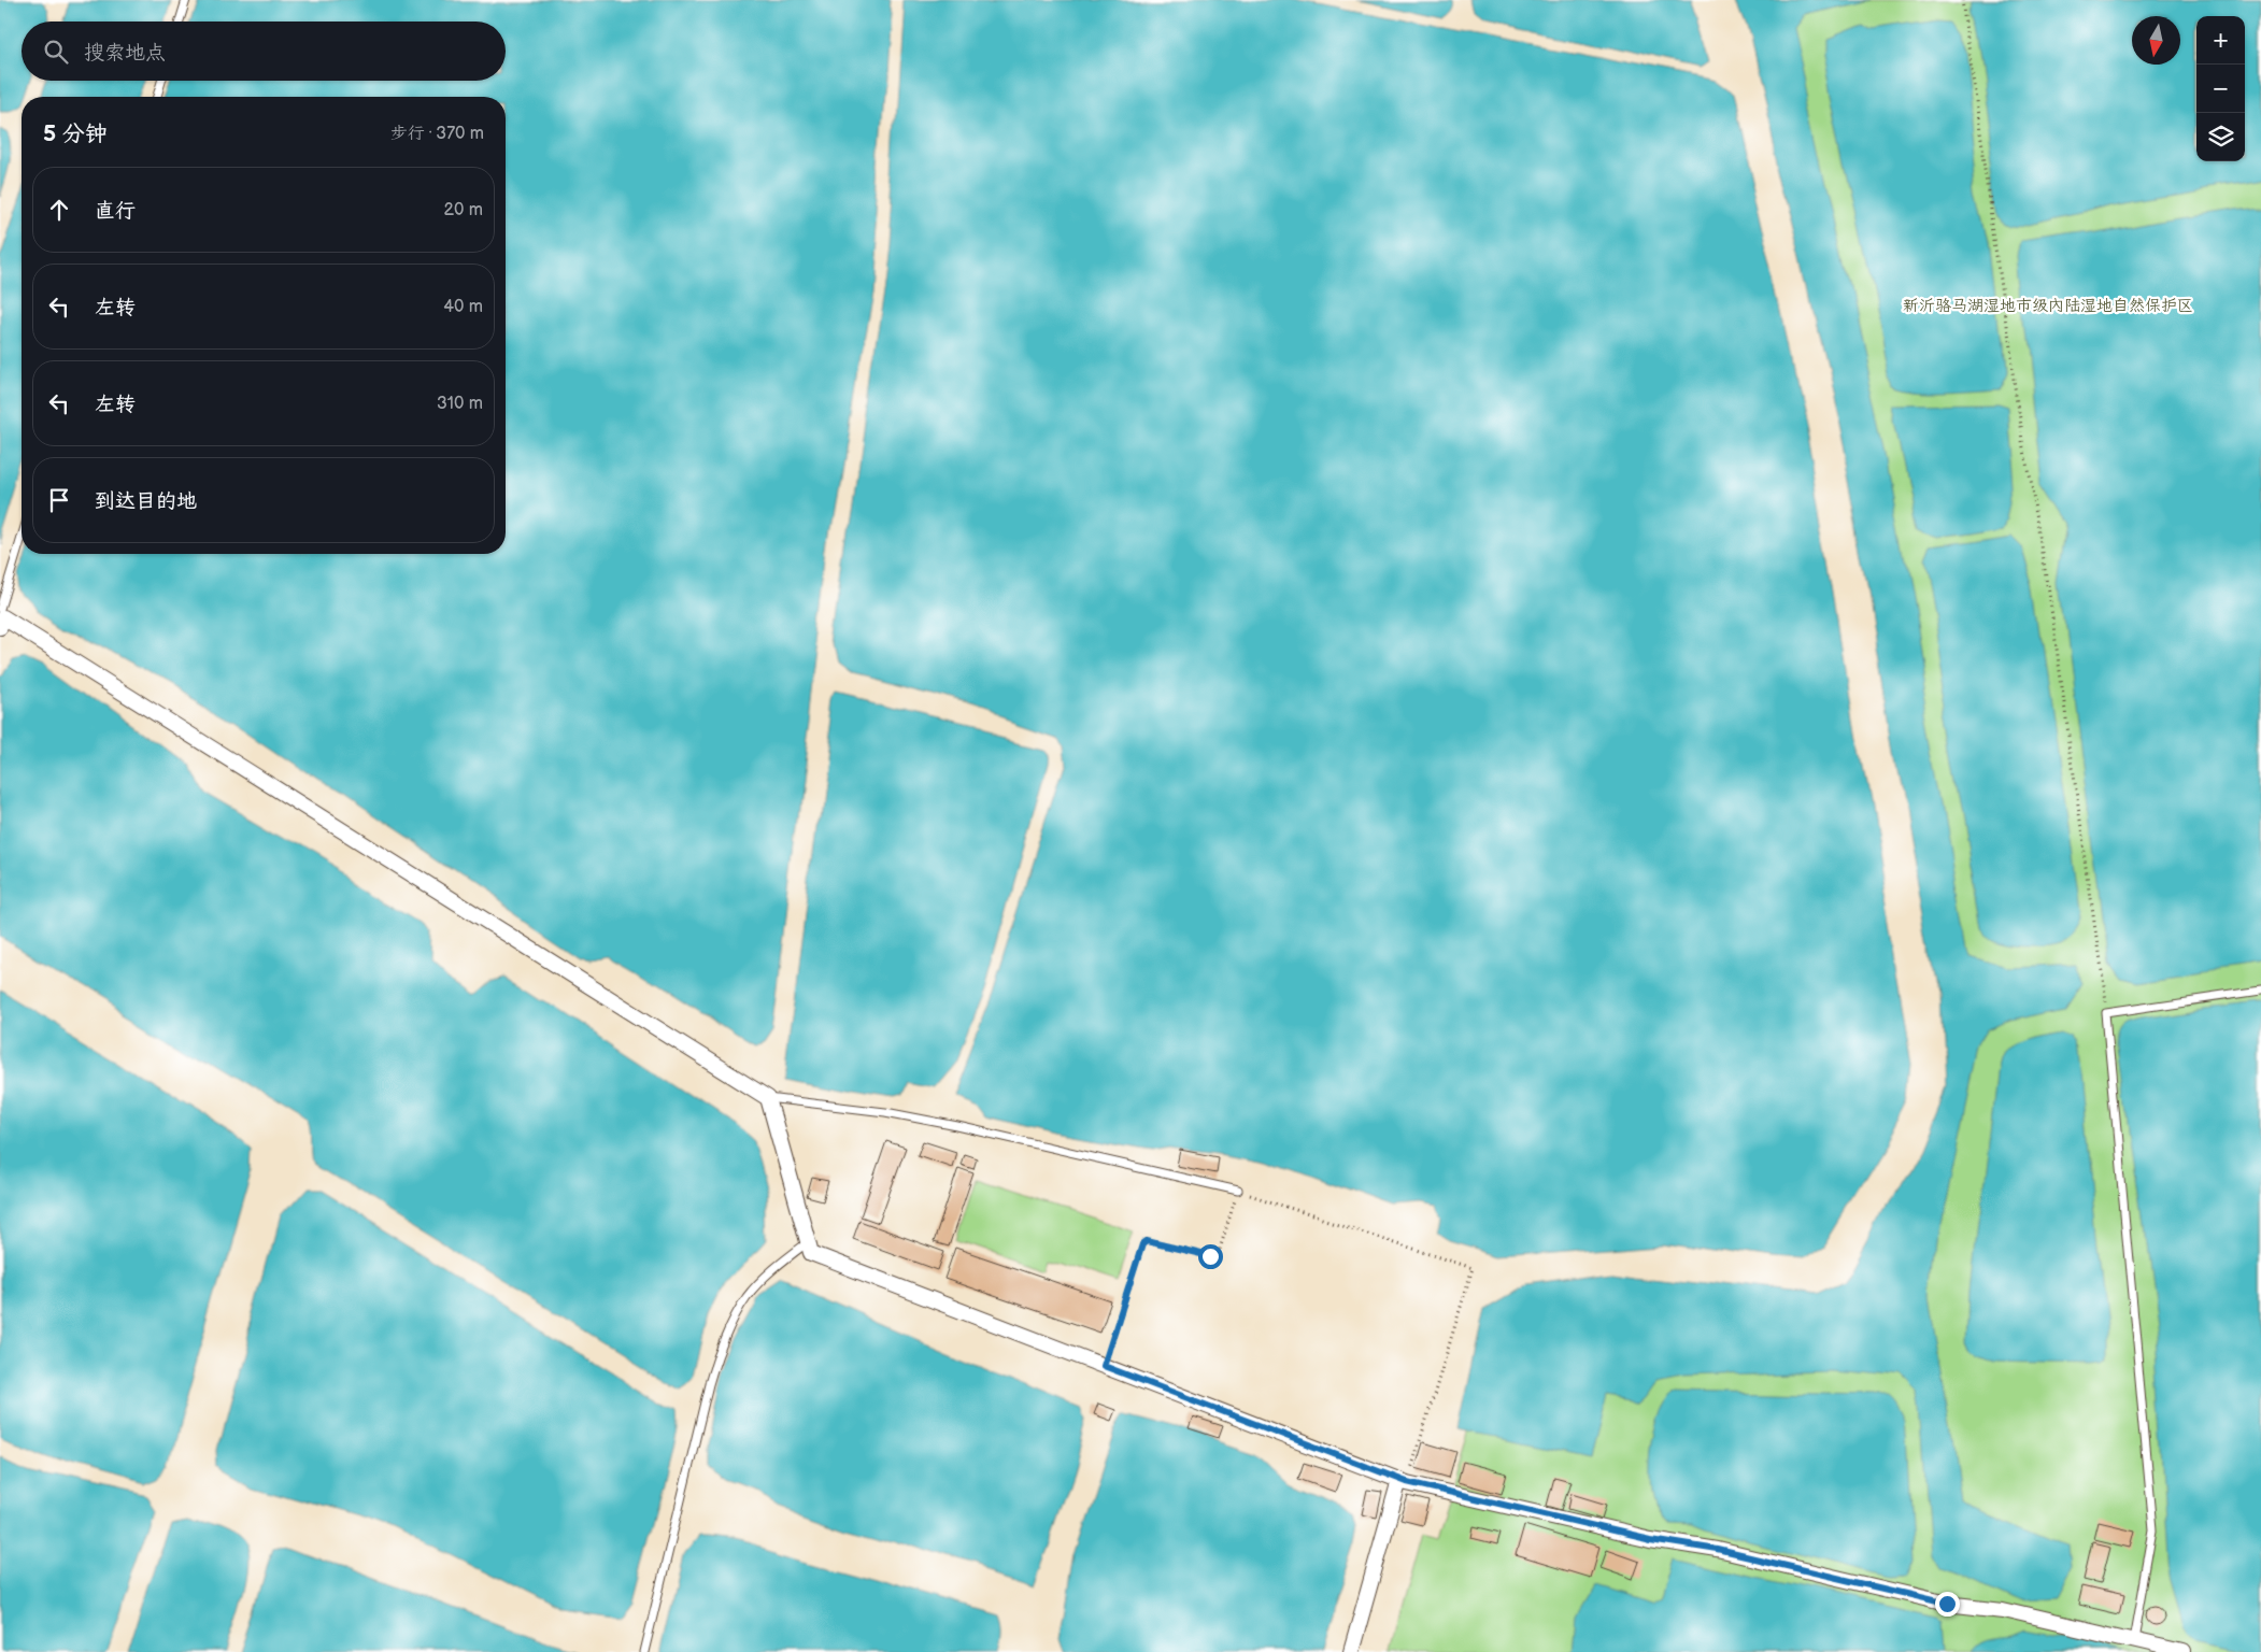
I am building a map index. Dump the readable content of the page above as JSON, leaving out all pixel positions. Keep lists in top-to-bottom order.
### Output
{
  "parks": ["新沂骆马湖湿地市级内陆湿地自然保护区"],
  "north": "bottom",
  "page": {
    "map_buttons": ["+", "−"],
    "search": "搜索地点",
    "heading": ["5 分钟", "步行 · 370 m"],
    "list": [
      ["直行", "20 m"],
      ["左转", "40 m"],
      ["左转", "310 m"],
      "到达目的地"
    ]
  }
}
